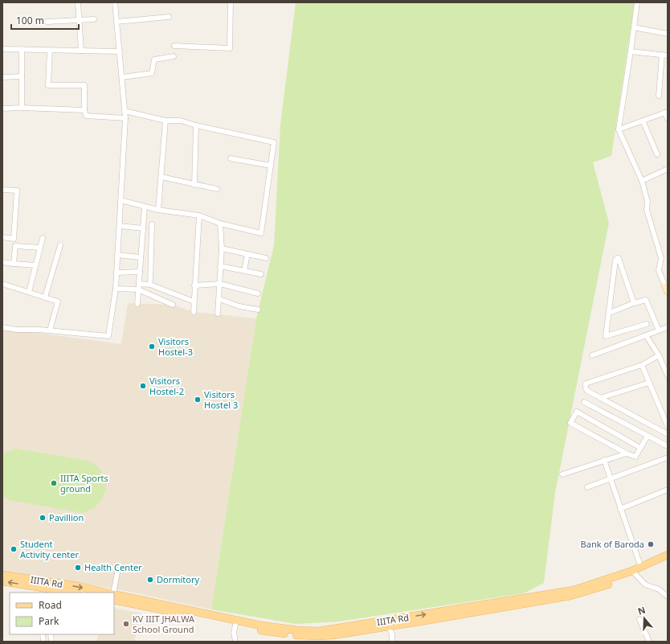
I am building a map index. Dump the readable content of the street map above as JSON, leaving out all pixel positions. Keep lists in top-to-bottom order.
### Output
{
  "streets": {
    "main road": ["IIITA Rd"]
  },
  "places": [
    "Visitors Hostel-3",
    "Visitors Hostel-2",
    "Visitors Hostel 3",
    "IIITA Sports ground",
    "Pavillion",
    "Bank of Baroda",
    "Student Activity center",
    "Health Center",
    "Dormitory",
    "KV IIIT JHALWA School Ground"
  ],
  "legend": ["Road", "Park"],
  "scale_bar": "100 m",
  "north": "top"
}
